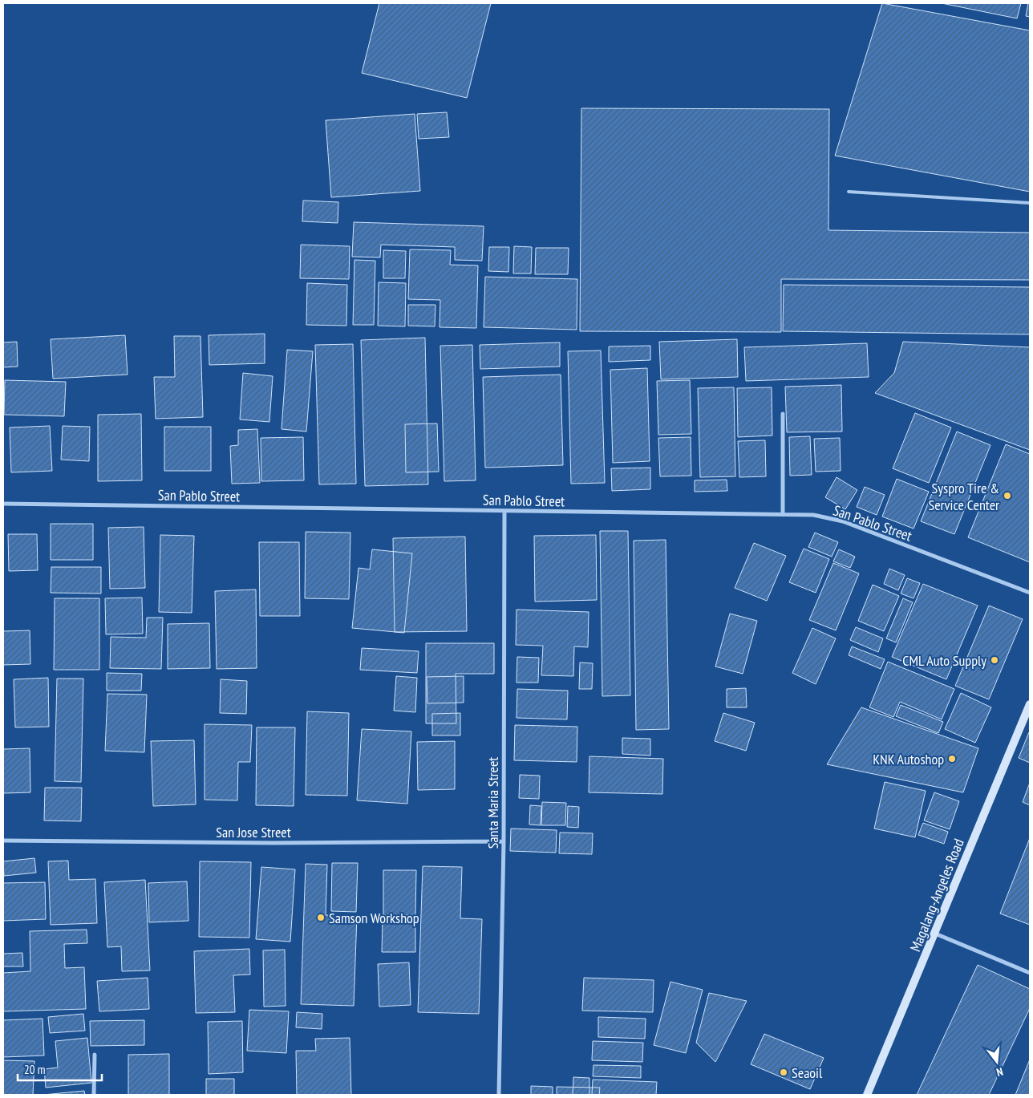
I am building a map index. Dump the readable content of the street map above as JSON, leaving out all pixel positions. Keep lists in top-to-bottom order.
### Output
{
  "streets": {
    "main road": ["Magalang-Angeles Road"],
    "street": ["San Pablo Street", "Santa Maria Street", "San Jose Street"]
  },
  "crossings": [
    ["San Pablo Street", "Santa Maria Street"],
    ["Santa Maria Street", "San Jose Street"]
  ],
  "places": [
    "Syspro Tire & Service Center",
    "CML Auto Supply",
    "KNK Autoshop",
    "Samson Workshop",
    "Seaoil"
  ],
  "scale_bar": "20 m",
  "north": "bottom"
}
